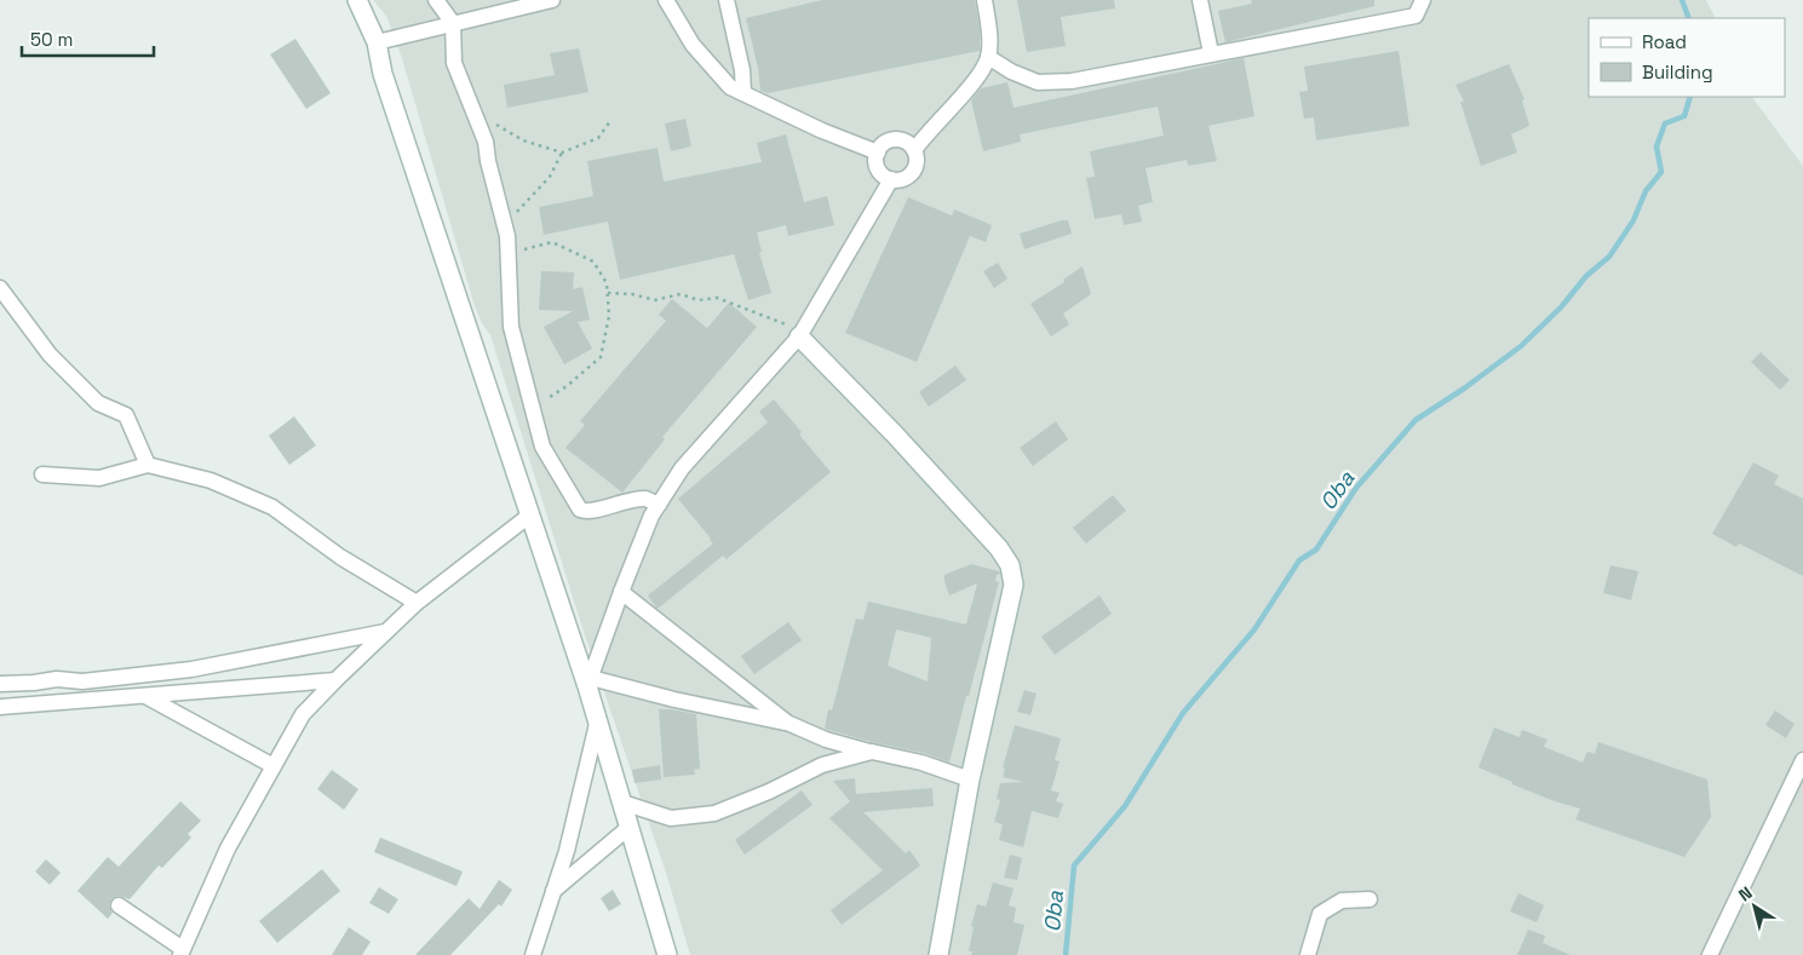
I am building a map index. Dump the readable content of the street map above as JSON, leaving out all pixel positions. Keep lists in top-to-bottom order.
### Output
{
  "water": ["Oba"],
  "legend": ["Road", "Building"],
  "scale_bar": "50 m",
  "north": "top left"
}
